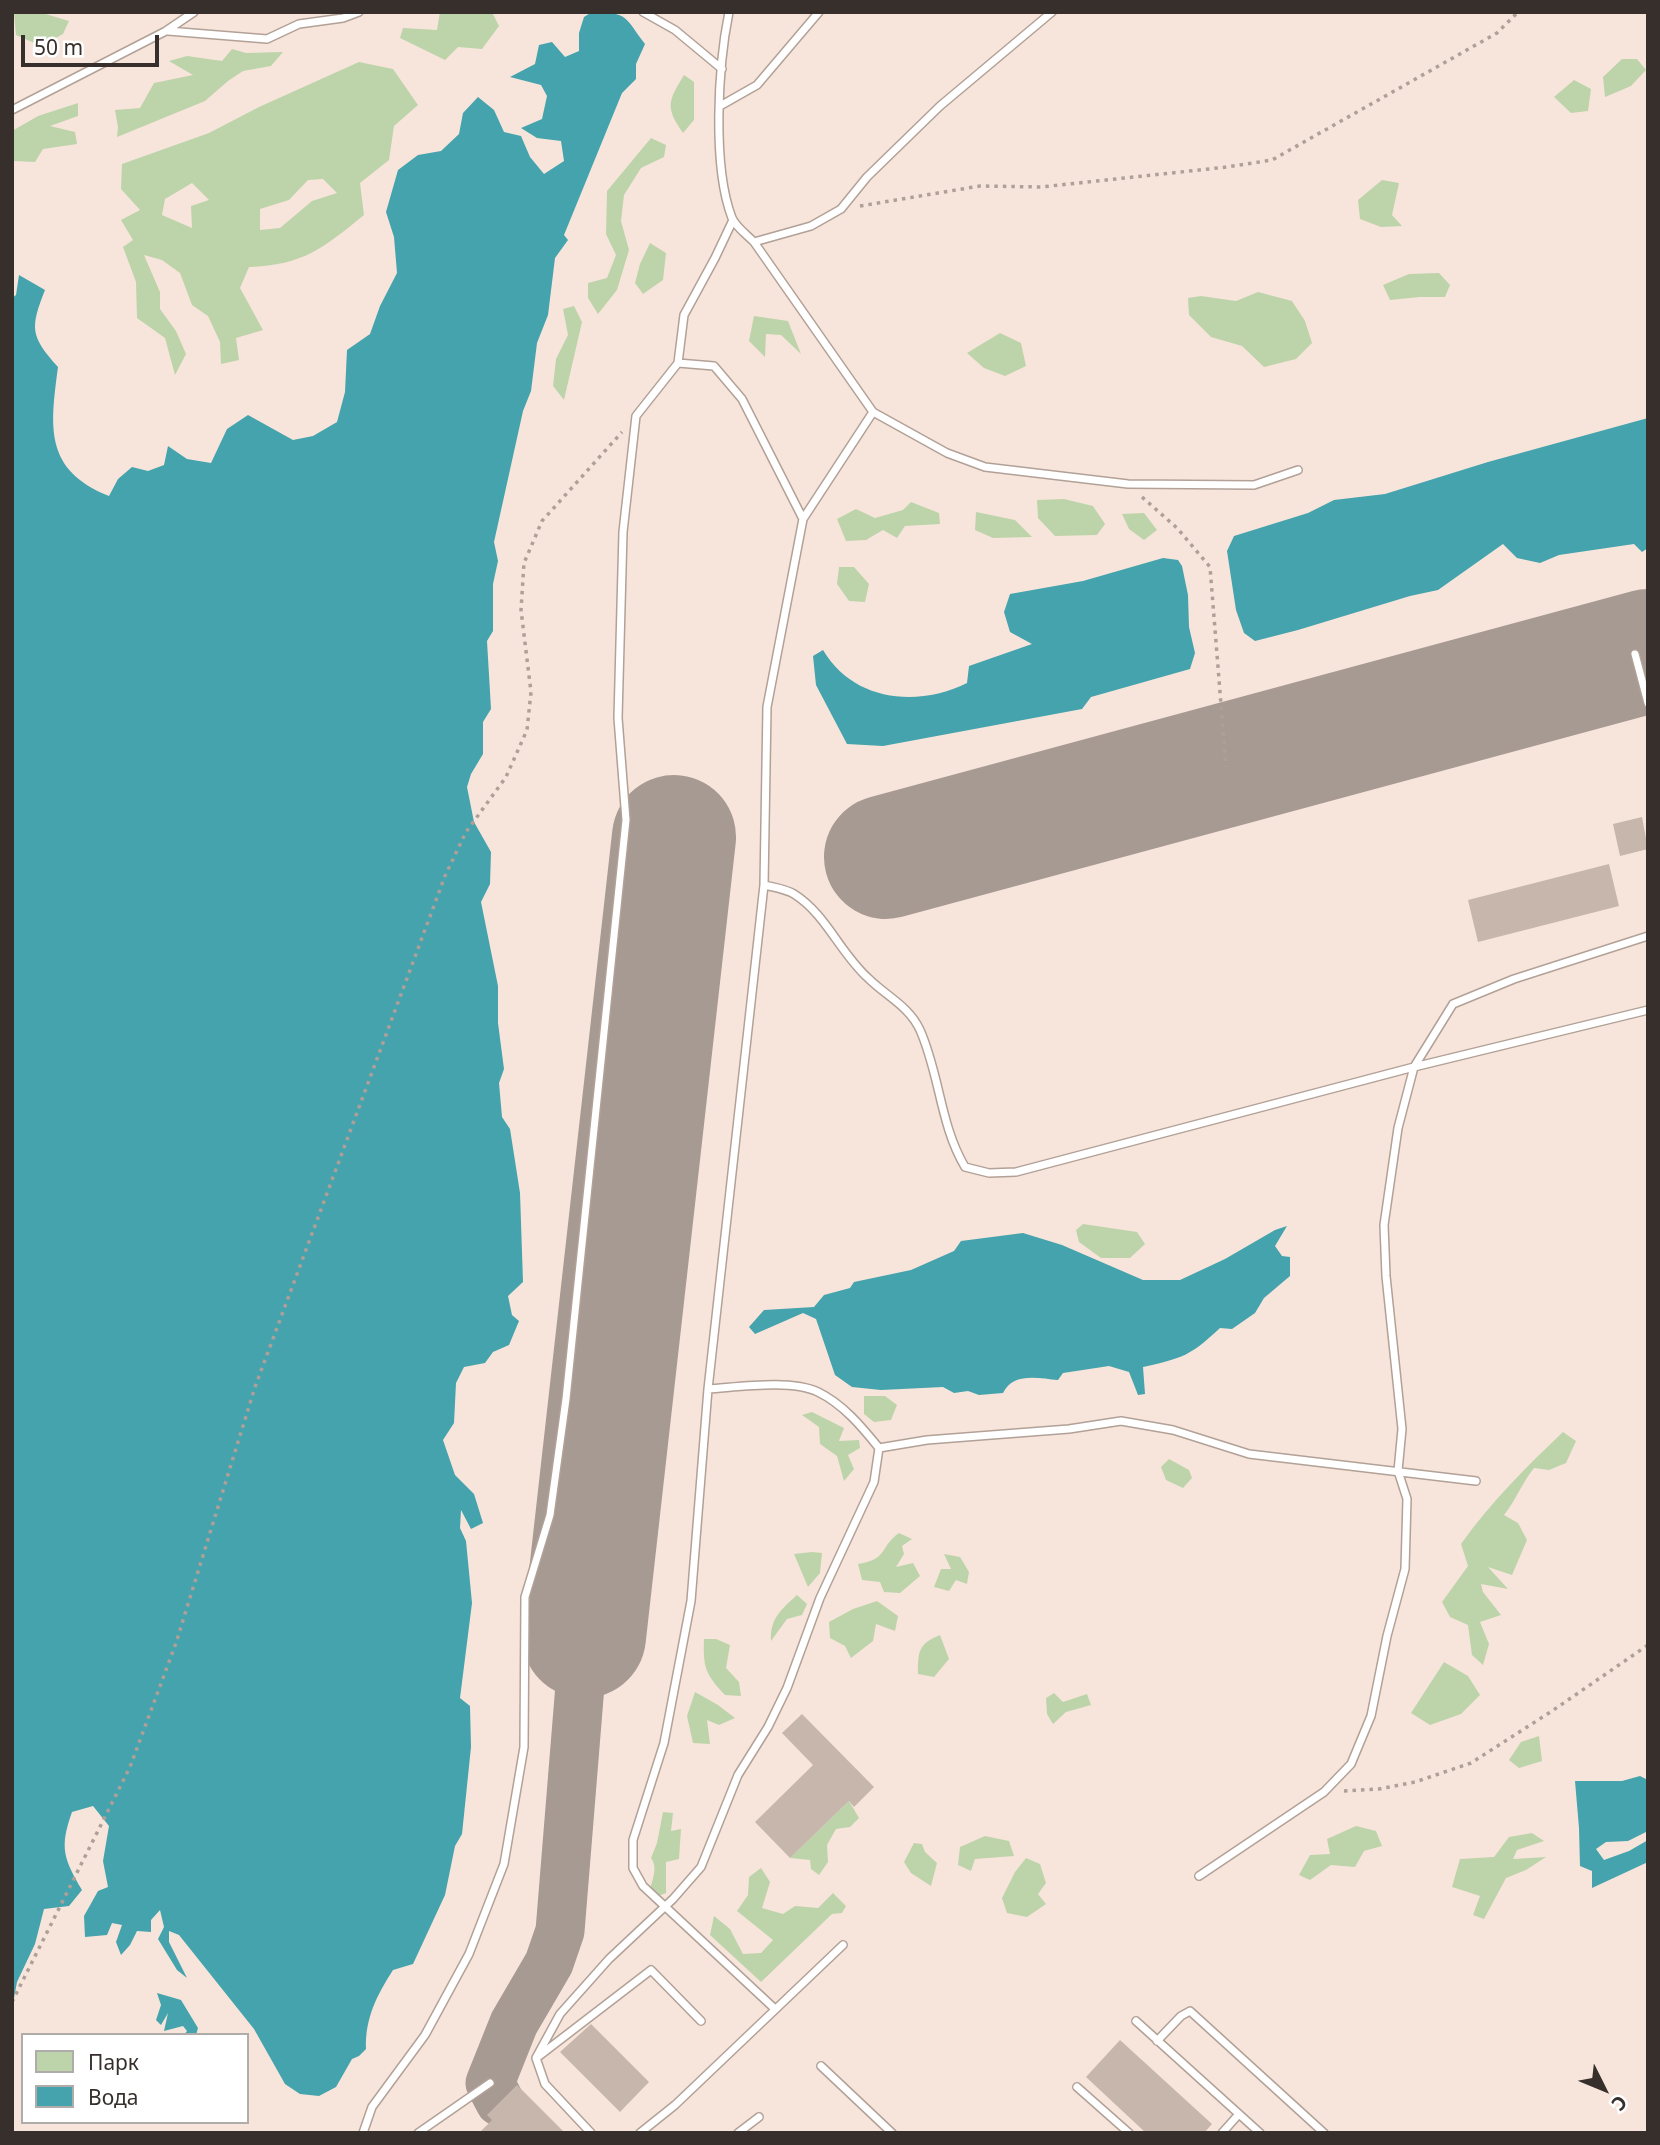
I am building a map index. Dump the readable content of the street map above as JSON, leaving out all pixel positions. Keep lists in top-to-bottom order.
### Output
{
  "legend": ["Парк", "Вода"],
  "scale_bar": "50 m",
  "north": "bottom right"
}
